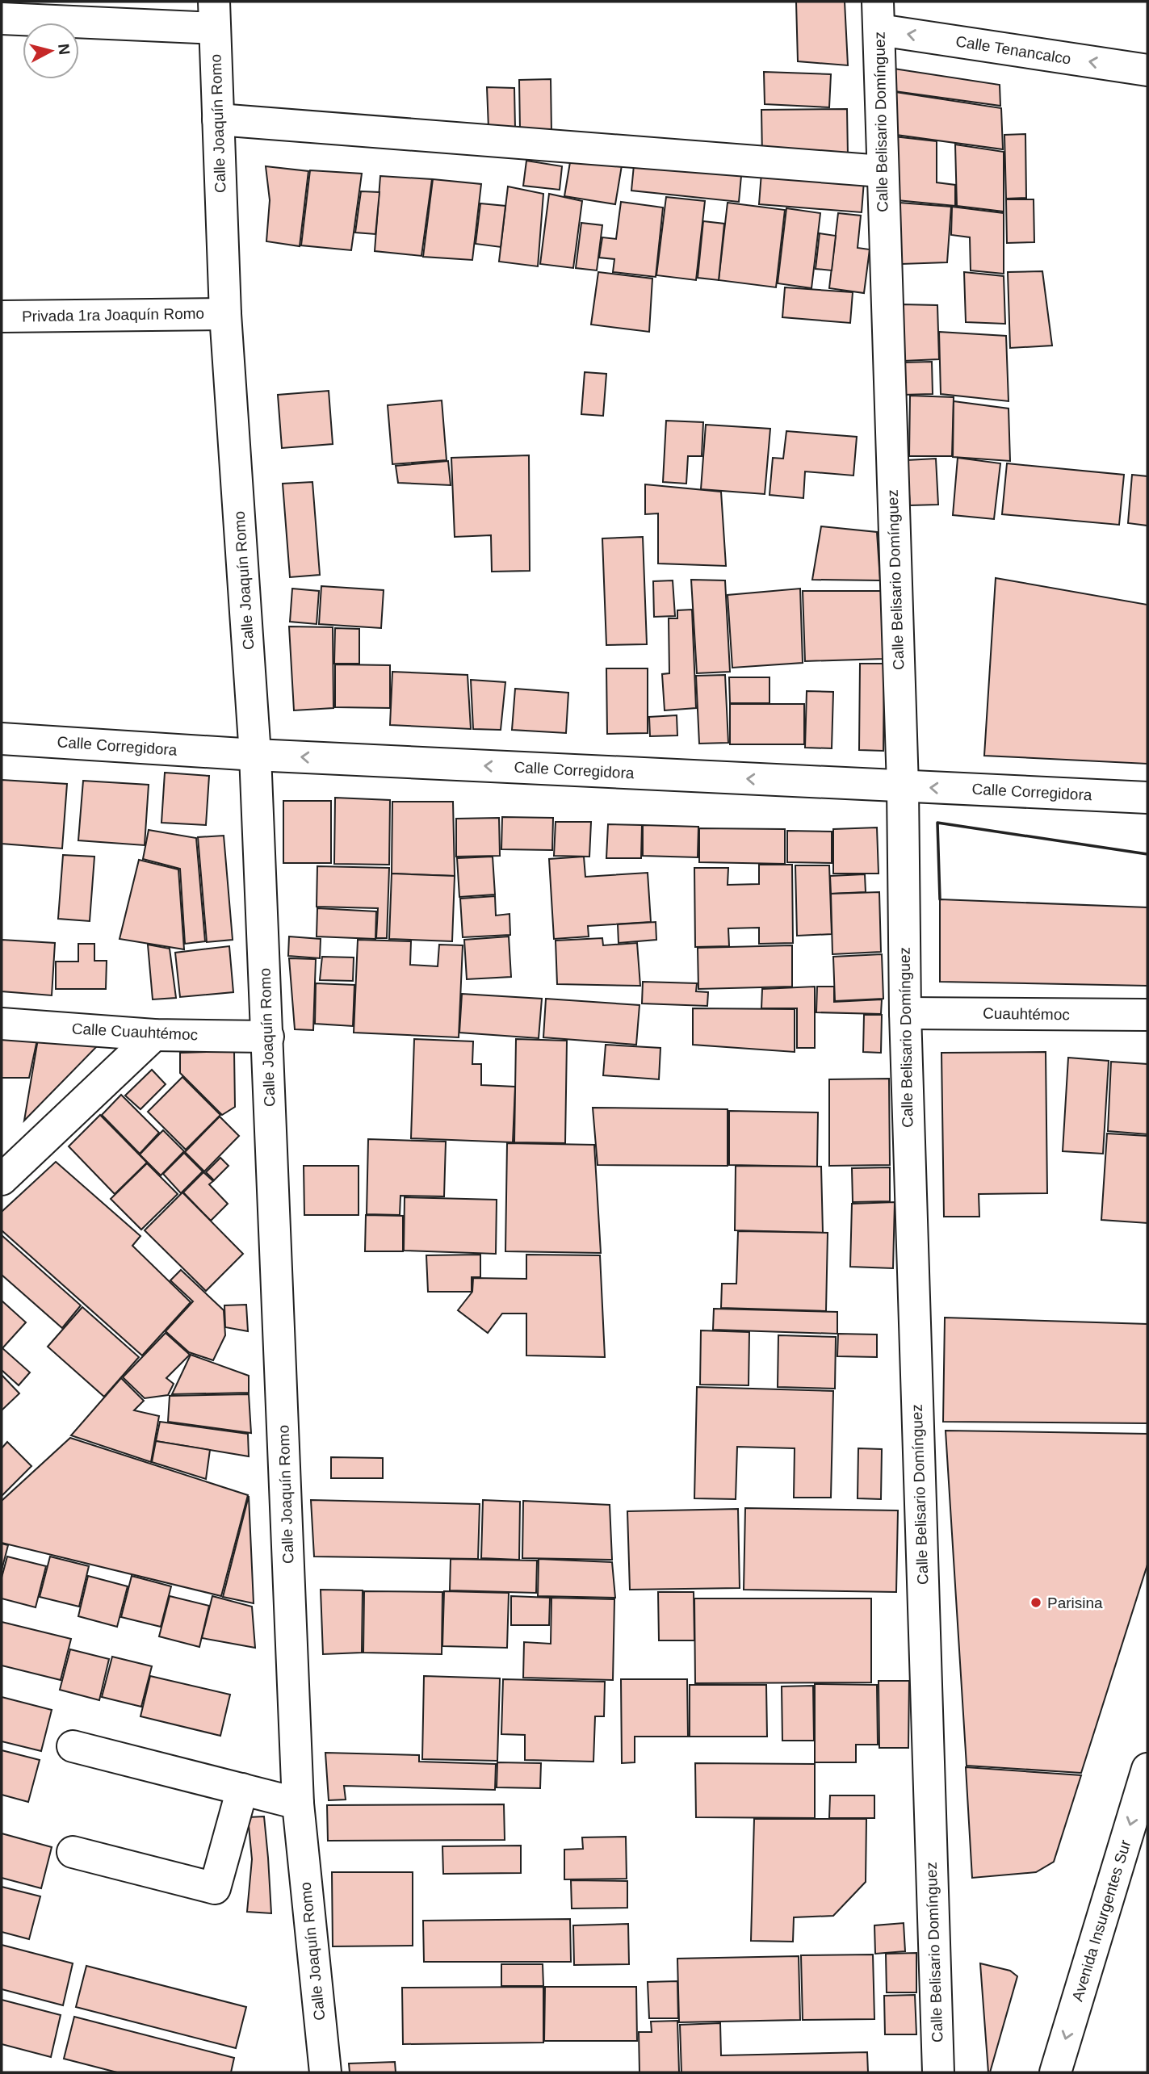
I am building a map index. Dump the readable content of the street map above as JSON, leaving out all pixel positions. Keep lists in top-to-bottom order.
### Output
{
  "streets": {
    "street": [
      "Calle Tenancalco",
      "Calle Belisario Domínguez",
      "Calle Joaquín Romo",
      "Privada 1ra Joaquín Romo",
      "Calle Corregidora",
      "Cuauhtémoc",
      "Calle Cuauhtémoc",
      "Avenida Insurgentes Sur"
    ]
  },
  "crossings": [
    ["Calle Tenancalco", "Calle Belisario Domínguez"],
    ["Calle Belisario Domínguez", "Calle Corregidora"],
    ["Calle Belisario Domínguez", "Cuauhtémoc"],
    ["Calle Joaquín Romo", "Privada 1ra Joaquín Romo"],
    ["Calle Joaquín Romo", "Calle Corregidora"],
    ["Calle Joaquín Romo", "Calle Cuauhtémoc"]
  ],
  "one_way": ["Calle Tenancalco", "Calle Corregidora", "Avenida Insurgentes Sur"],
  "places": ["Parisina"],
  "north": "right"
}
